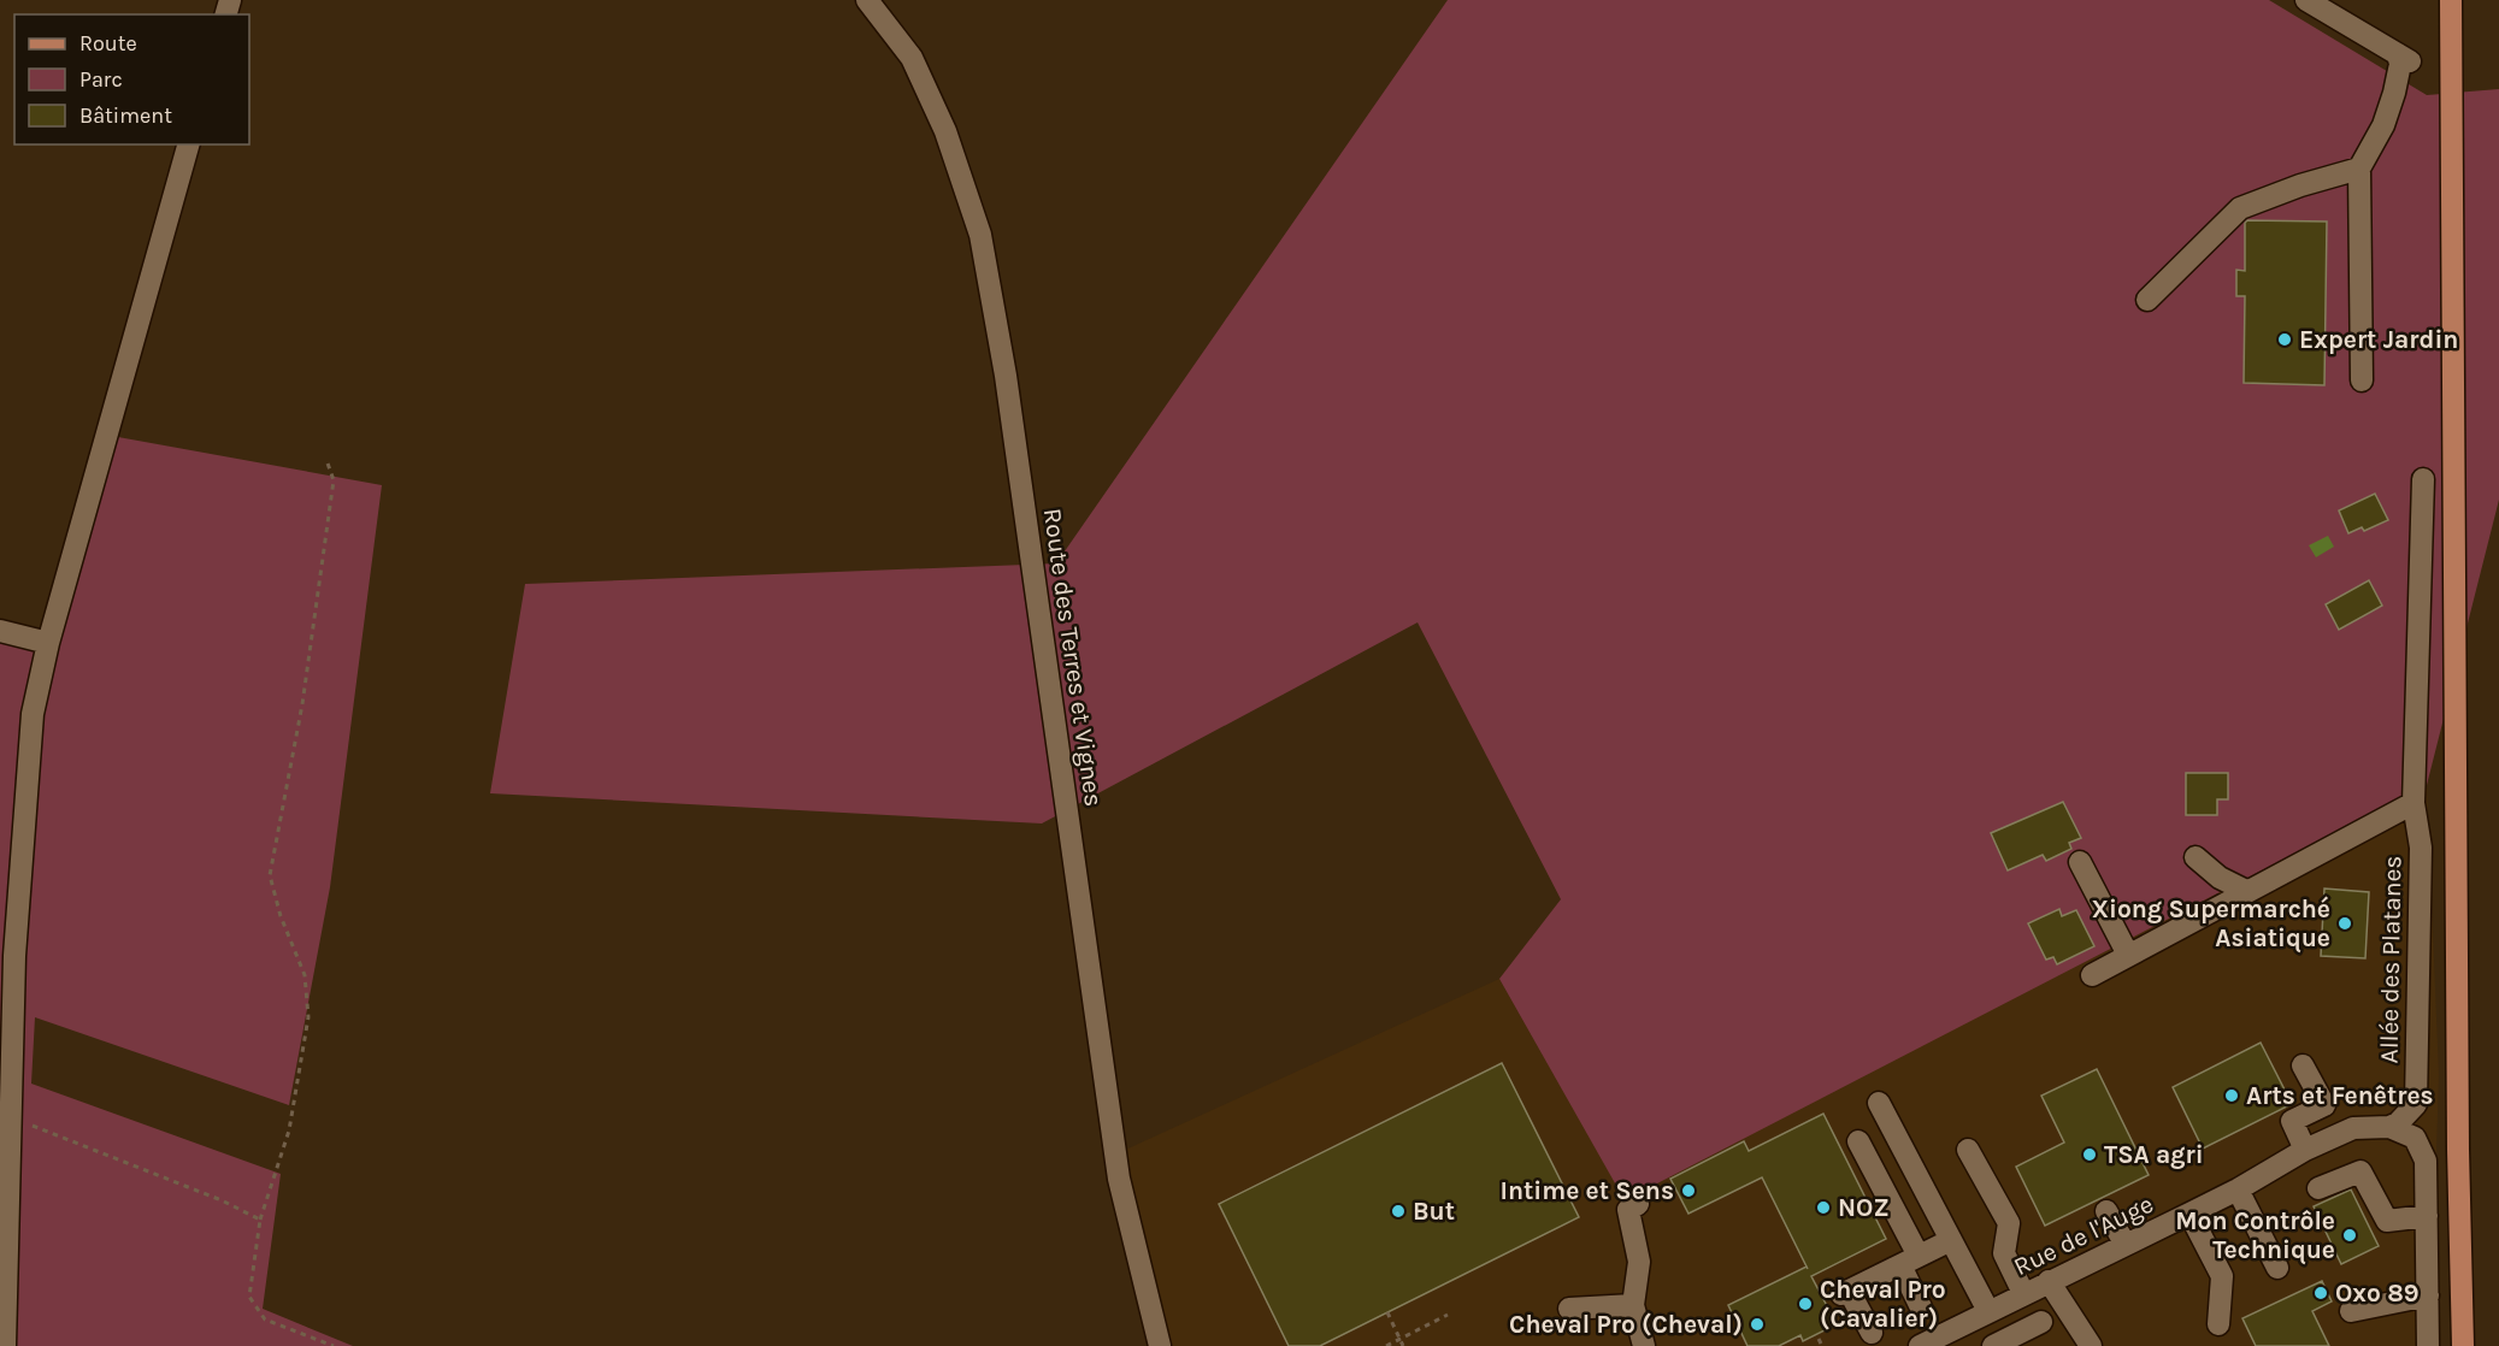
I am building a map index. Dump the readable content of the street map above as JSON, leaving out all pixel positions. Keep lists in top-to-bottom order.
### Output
{
  "streets": {
    "street": ["Route des Terres et Vignes", "Allée des Platanes", "Rue de l'Auge"]
  },
  "crossings": [
    ["Allée des Platanes", "Rue de l'Auge"]
  ],
  "places": [
    "Expert Jardin",
    "Xiong Supermarché Asiatique",
    "Arts et Fenêtres",
    "TSA agri",
    "Intime et Sens",
    "NOZ",
    "But",
    "Mon Contrôle Technique",
    "Oxo 89",
    "Cheval Pro (Cavalier)",
    "Cheval Pro (Cheval)"
  ],
  "legend": ["Route", "Parc", "Bâtiment"]
}
